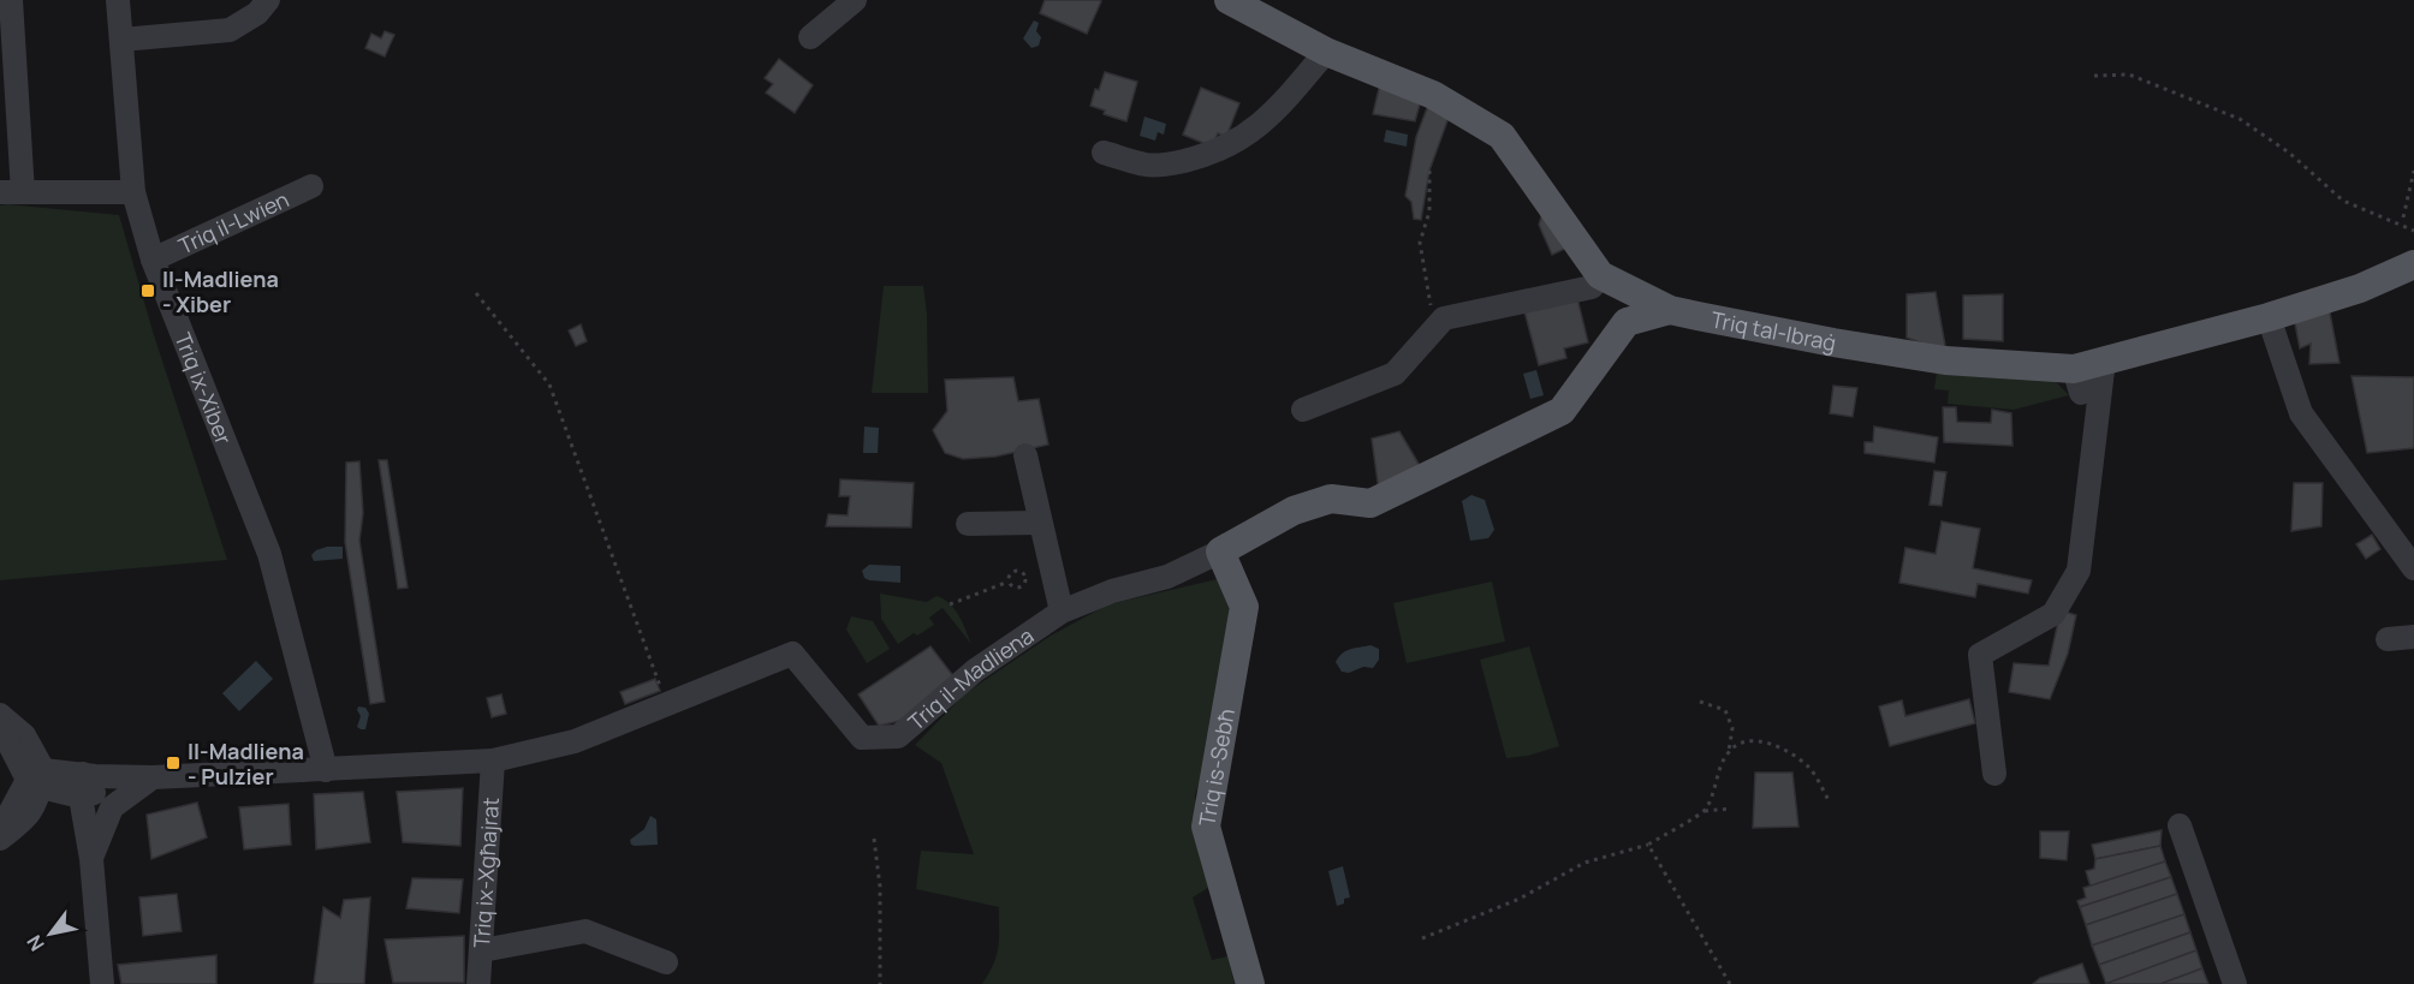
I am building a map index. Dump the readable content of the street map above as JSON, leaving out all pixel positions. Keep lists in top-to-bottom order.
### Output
{
  "streets": {
    "main road": ["Triq tal-Ibraġ", "Triq il-Madliena", "Triq is-Sebħ"],
    "street": ["Triq il-Lwien", "Triq ix-Xiber", "Triq ix-Xgħajrat"]
  },
  "crossings": [
    ["Triq il-Lwien", "Triq ix-Xiber"],
    ["Triq ix-Xiber", "Triq il-Madliena"],
    ["Triq il-Madliena", "Triq is-Sebħ"],
    ["Triq il-Madliena", "Triq ix-Xgħajrat"]
  ],
  "places": {
    "transit": ["Il-Madliena - Xiber", "Il-Madliena - Pulzier"]
  },
  "north": "bottom left"
}
